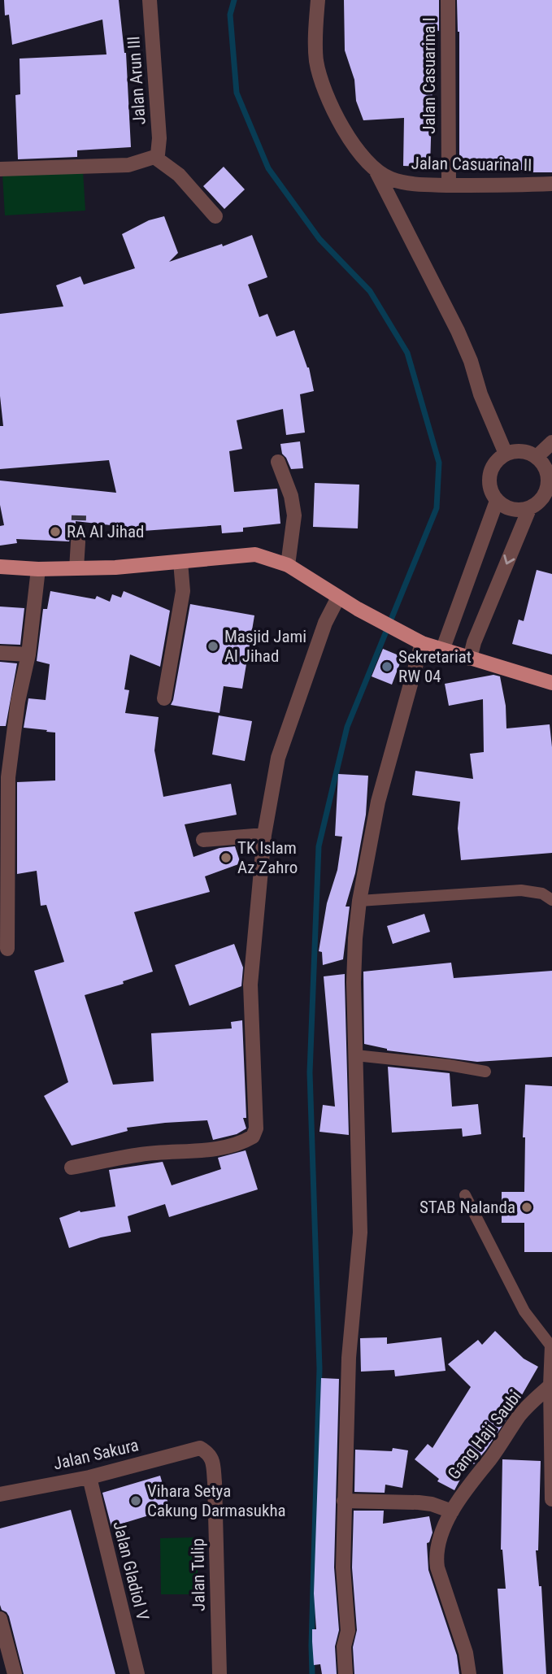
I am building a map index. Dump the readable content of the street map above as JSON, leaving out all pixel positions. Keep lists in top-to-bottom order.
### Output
{
  "streets": {
    "street": [
      "Jalan Casuarina I",
      "Jalan Arun III",
      "Jalan Casuarina II",
      "Gang Haji Saubi",
      "Jalan Sakura",
      "Jalan Gladiol V",
      "Jalan Tulip"
    ]
  },
  "crossings": [
    ["Jalan Casuarina I", "Jalan Casuarina II"],
    ["Jalan Sakura", "Jalan Gladiol V"],
    ["Jalan Sakura", "Jalan Tulip"]
  ],
  "places": [
    "RA Al Jihad",
    "Masjid Jami Al Jihad",
    "Sekretariat RW 04",
    "TK Islam Az Zahro",
    "STAB Nalanda",
    "Vihara Setya Cakung Darmasukha"
  ]
}
